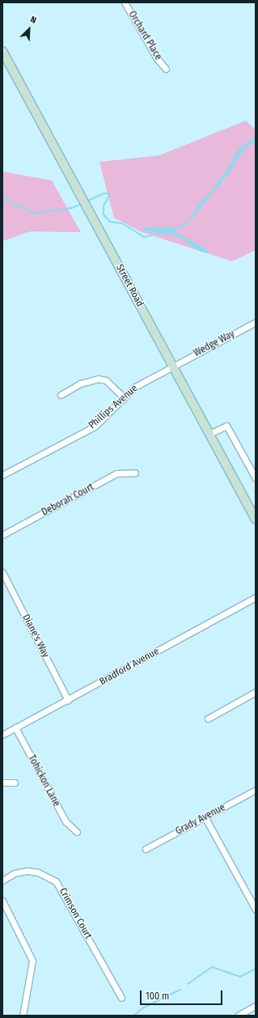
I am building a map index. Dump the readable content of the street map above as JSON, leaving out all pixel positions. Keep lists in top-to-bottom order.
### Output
{
  "streets": {
    "main road": ["Street Road"],
    "street": [
      "Orchard Place",
      "Wedge Way",
      "Phillips Avenue",
      "Deborah Court",
      "Diane's Way",
      "Bradford Avenue",
      "Tohickon Lane",
      "Grady Avenue",
      "Crimson Court"
    ]
  },
  "crossings": [
    ["Street Road", "Wedge Way"],
    ["Street Road", "Phillips Avenue"],
    ["Wedge Way", "Phillips Avenue"],
    ["Diane's Way", "Bradford Avenue"],
    ["Bradford Avenue", "Tohickon Lane"]
  ],
  "scale_bar": "100 m",
  "north": "top right"
}
